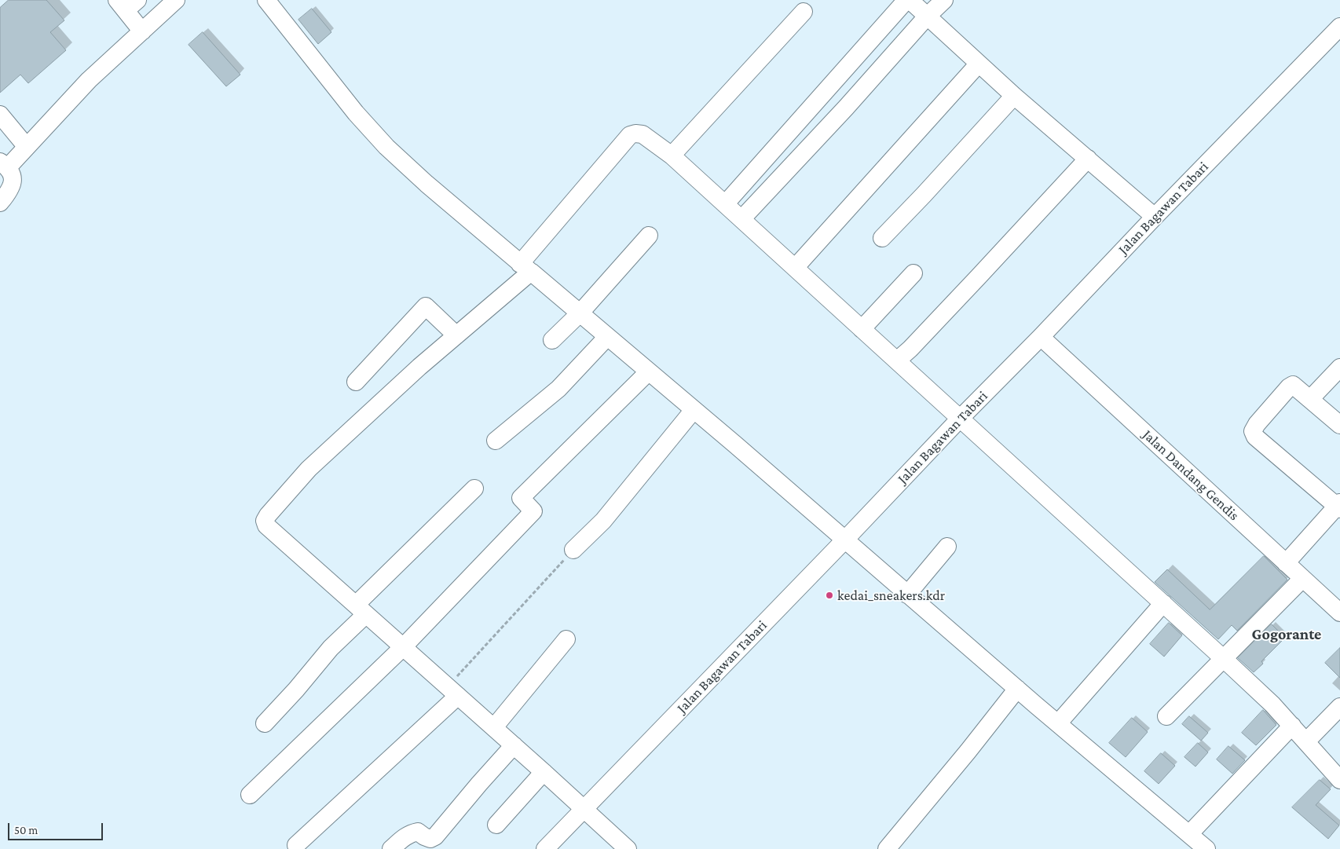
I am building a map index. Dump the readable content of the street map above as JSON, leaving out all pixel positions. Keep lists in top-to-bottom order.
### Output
{
  "streets": {
    "street": ["Jalan Bagawan Tabari", "Jalan Dandang Gendis"]
  },
  "crossings": [
    ["Jalan Bagawan Tabari", "Jalan Dandang Gendis"]
  ],
  "districts": ["Gogorante"],
  "places": ["kedai_sneakers.kdr"],
  "scale_bar": "50 m"
}
